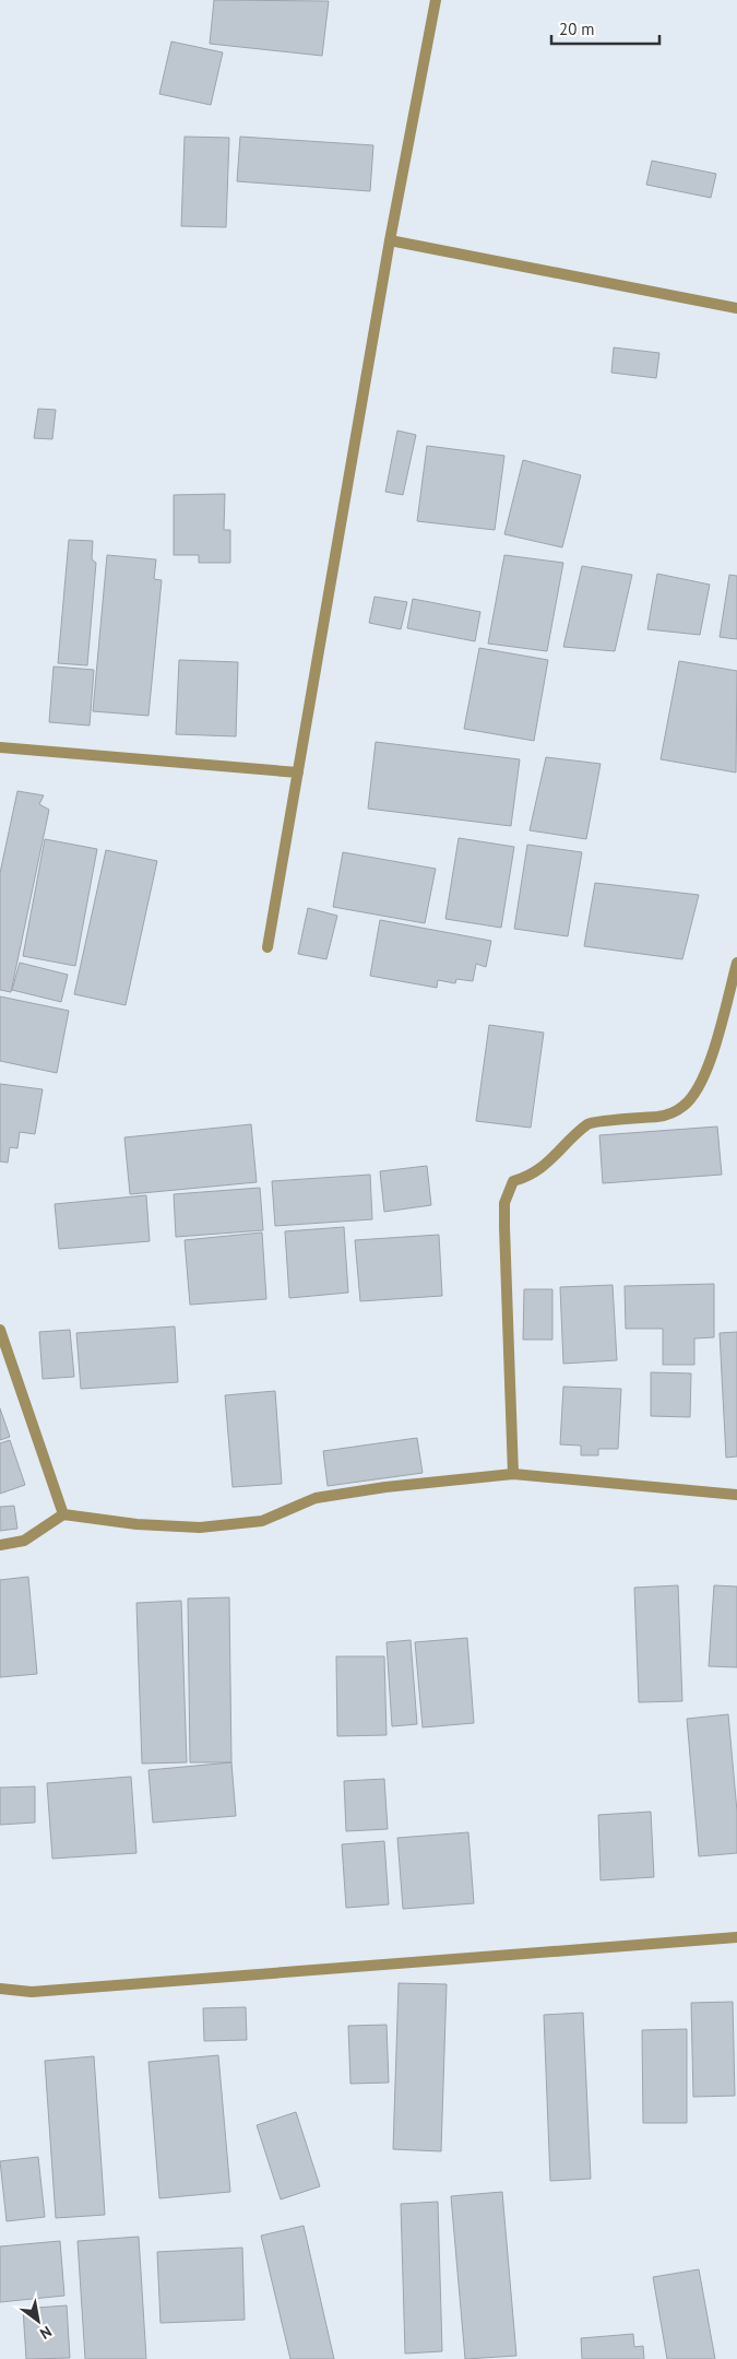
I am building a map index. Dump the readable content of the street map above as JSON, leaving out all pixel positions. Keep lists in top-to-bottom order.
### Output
{
  "scale_bar": "20 m",
  "north": "bottom right"
}
